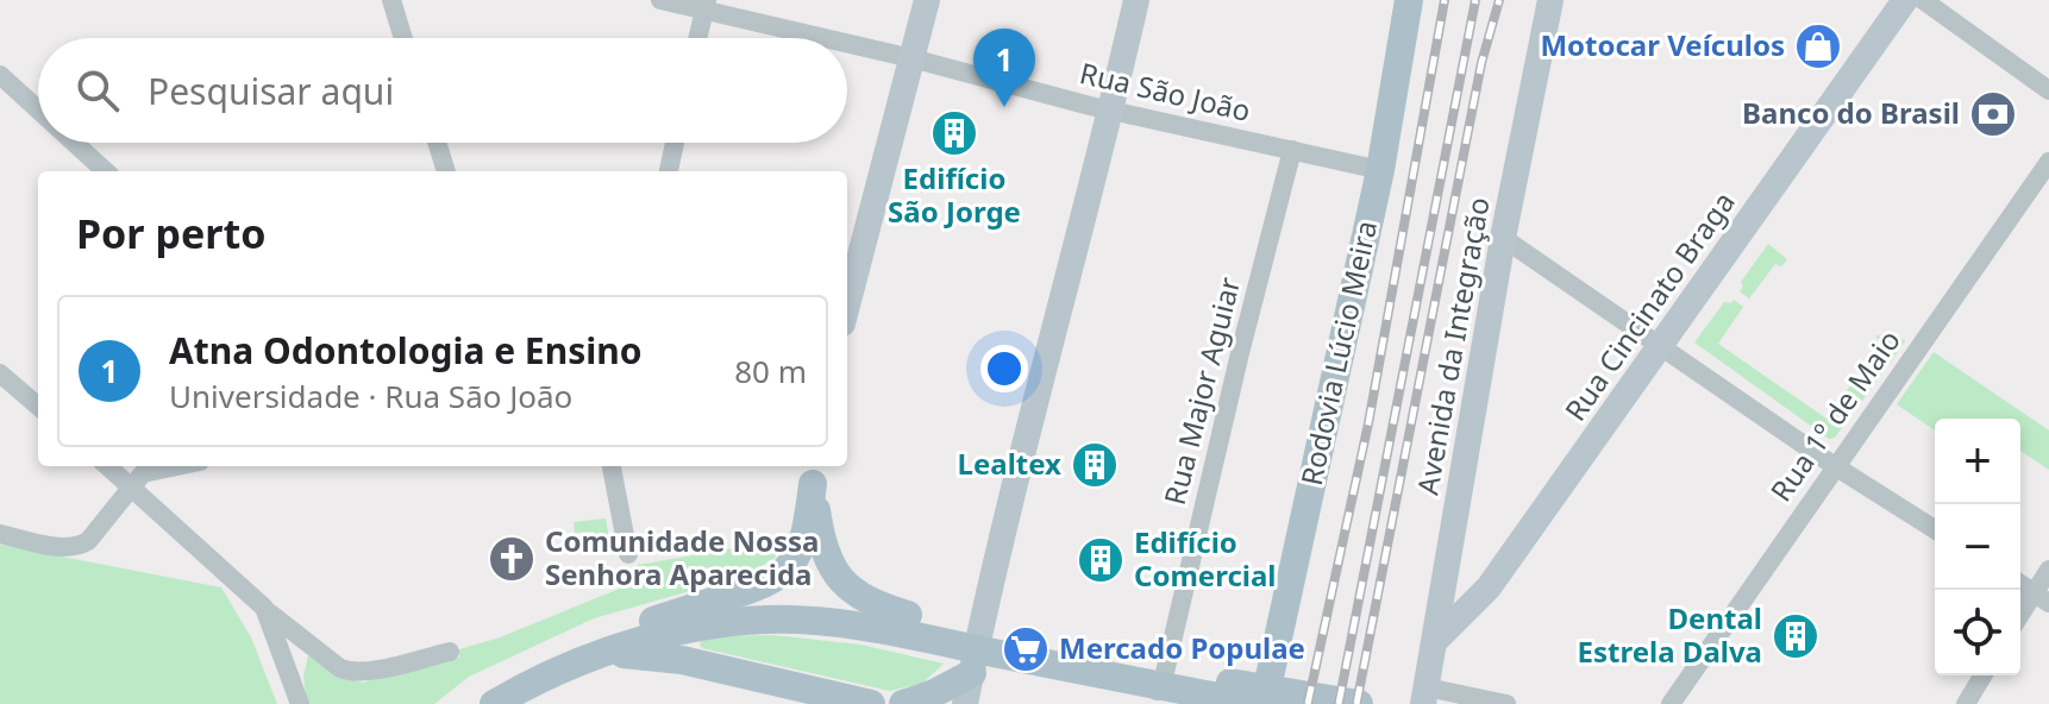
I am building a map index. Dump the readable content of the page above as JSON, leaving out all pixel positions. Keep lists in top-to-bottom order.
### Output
{
  "streets": {
    "main road": ["Rodovia Lúcio Meira"],
    "street": [
      "Rua São João",
      "Rua Cincinato Braga",
      "Avenida da Integração",
      "Rua Major Aguiar",
      "Rua 1º de Maio"
    ]
  },
  "crossings": [
    ["Rua São João", "Rodovia Lúcio Meira"],
    ["Rua São João", "Rua Major Aguiar"],
    ["Rua Cincinato Braga", "Avenida da Integração"]
  ],
  "places": {
    "shop": ["Motocar Veículos"],
    "bank": ["Banco do Brasil"],
    "building": [
      "Edifício São Jorge",
      "Lealtex",
      "Edifício Comercial",
      "Dental Estrela Dalva"
    ],
    "church": ["Comunidade Nossa Senhora Aparecida"],
    "supermarket": ["Mercado Populae"]
  },
  "page": {
    "pins": "1",
    "search": "Pesquisar aqui",
    "heading": "Por perto",
    "list": [
      {
        "mark": "1",
        "name": "Atna Odontologia e Ensino",
        "note": "Universidade · Rua São João",
        "value": "80 m"
      }
    ],
    "map_buttons": ["+", "−"]
  }
}
